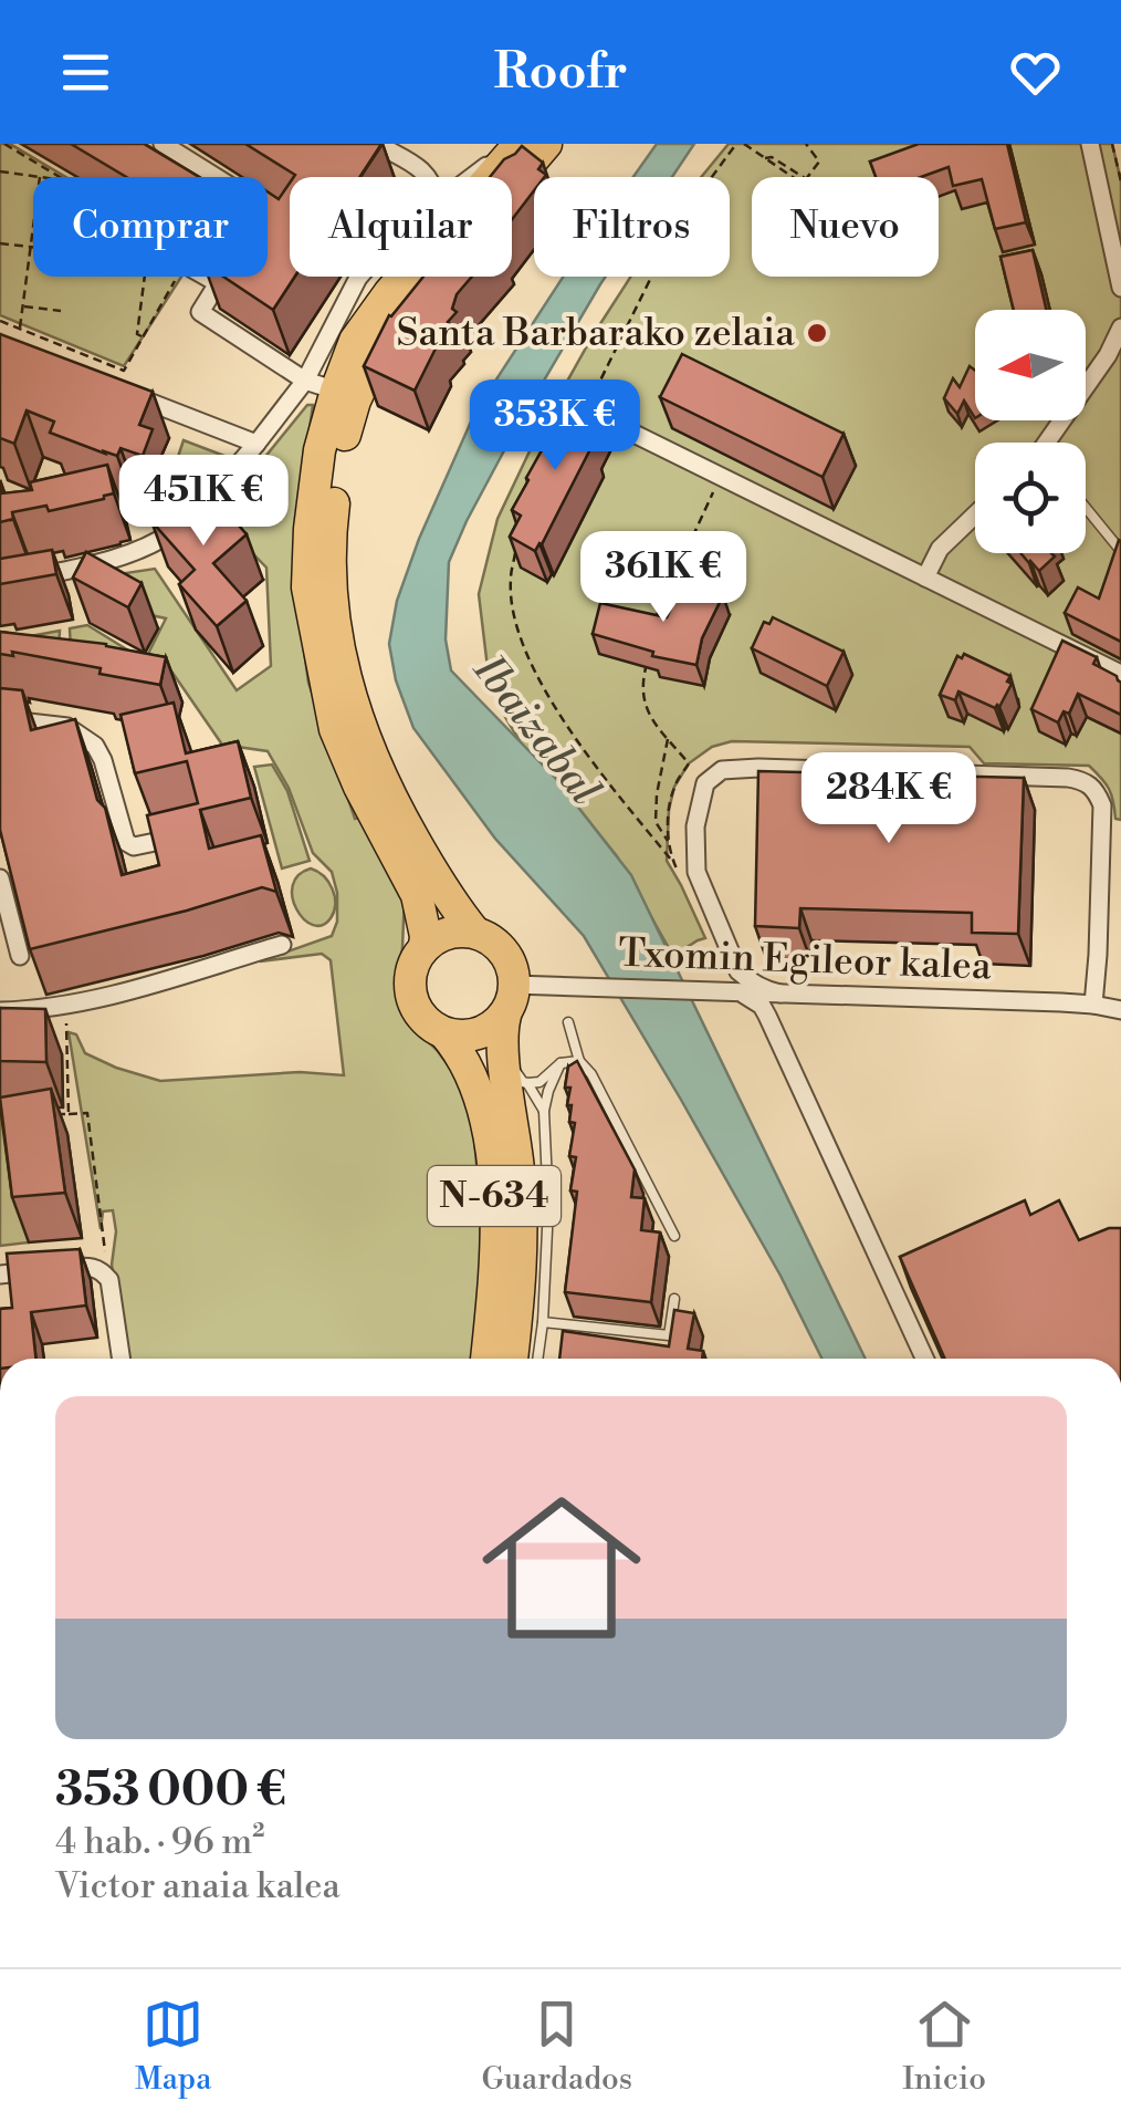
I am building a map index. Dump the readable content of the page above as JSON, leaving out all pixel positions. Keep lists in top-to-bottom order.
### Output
{
  "streets": {
    "highway": ["N-634"],
    "street": ["Txomin Egileor kalea"]
  },
  "crossings": [
    ["Txomin Egileor kalea", "N-634"]
  ],
  "water": ["Ibaizabal"],
  "places": ["Santa Barbarako zelaia"],
  "north": "left",
  "page": {
    "header": "Roofr",
    "chip": [
      "Comprar",
      "Alquilar",
      "Filtros",
      "Nuevo"
    ],
    "price": [
      "353K €",
      "451K €",
      "361K €",
      "284K €"
    ],
    "list": [
      {
        "name": "353 000 €",
        "note": "4 hab. · 96 m² · Victor anaia kalea"
      }
    ],
    "tabs": ["Mapa", "Guardados", "Inicio"]
  }
}
